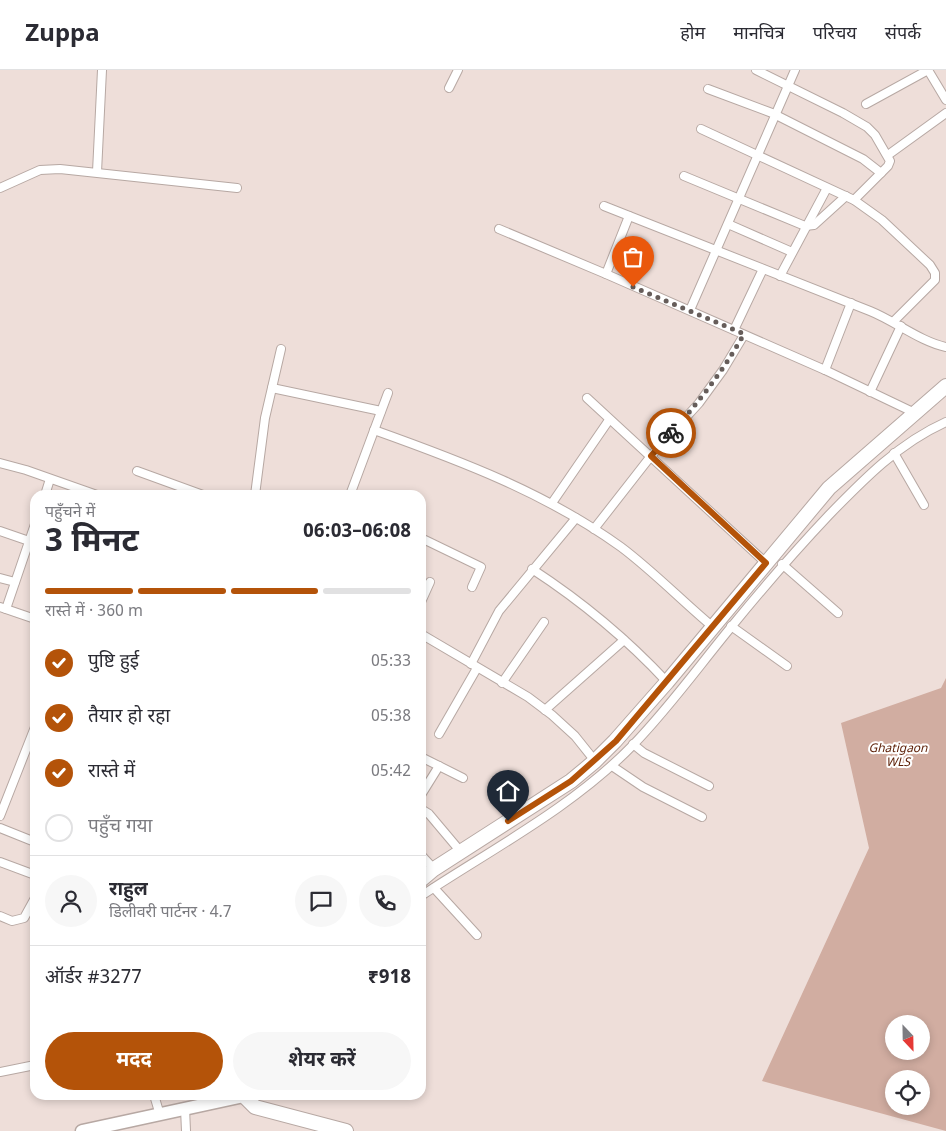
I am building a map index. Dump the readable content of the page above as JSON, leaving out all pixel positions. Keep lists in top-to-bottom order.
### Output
{
  "parks": ["Ghatigaon WLS"],
  "north": "bottom",
  "page": {
    "header": "Zuppa",
    "nav": [
      "होम",
      "मानचित्र",
      "परिचय",
      "संपर्क"
    ],
    "heading": ["3 मिनट", "पहुँचने में", "06:03–06:08"],
    "panel": [
      "राहुल",
      "डिलीवरी पार्टनर · 4.7",
      "ऑर्डर #3277",
      "₹918"
    ],
    "bar": "रास्ते में · 360 m",
    "list": [
      ["पुष्टि हुई", "05:33"],
      ["तैयार हो रहा", "05:38"],
      ["रास्ते में", "05:42"],
      "पहुँच गया"
    ],
    "buttons": ["मदद", "शेयर करें"]
  }
}
